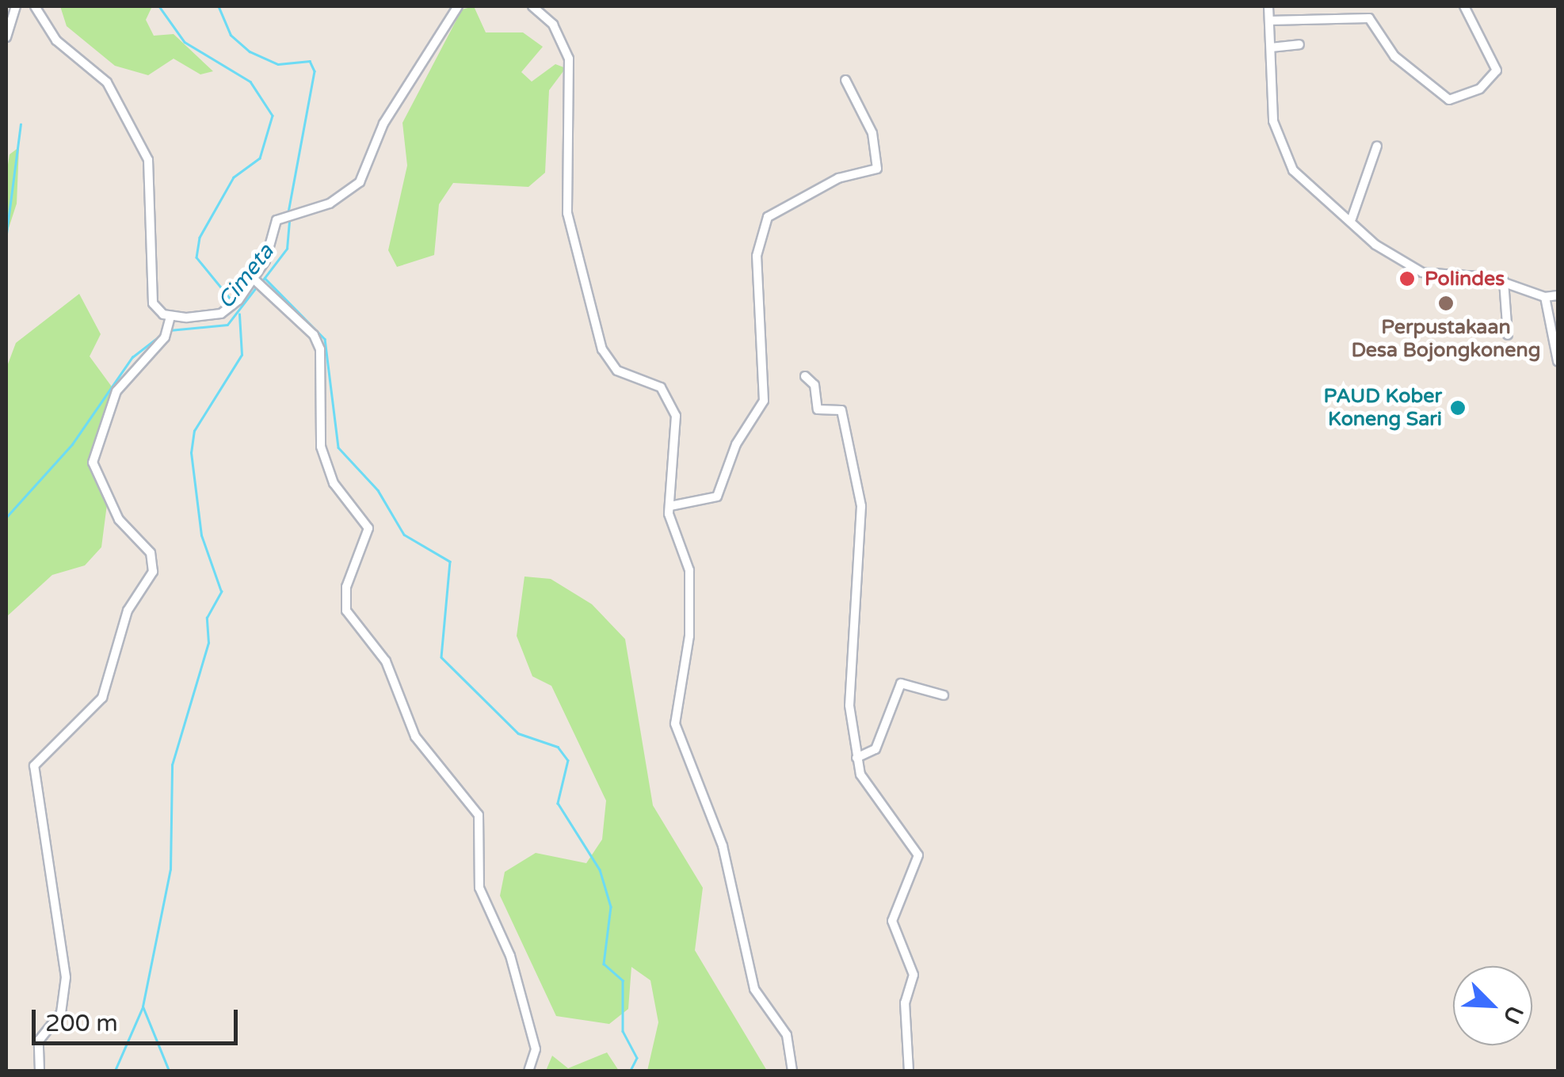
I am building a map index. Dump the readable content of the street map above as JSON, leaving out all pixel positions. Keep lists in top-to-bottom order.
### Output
{
  "water": ["Cimeta"],
  "places": ["Polindes", "Perpustakaan Desa Bojongkoneng", "PAUD Kober Koneng Sari"],
  "scale_bar": "200 m",
  "north": "bottom right"
}
